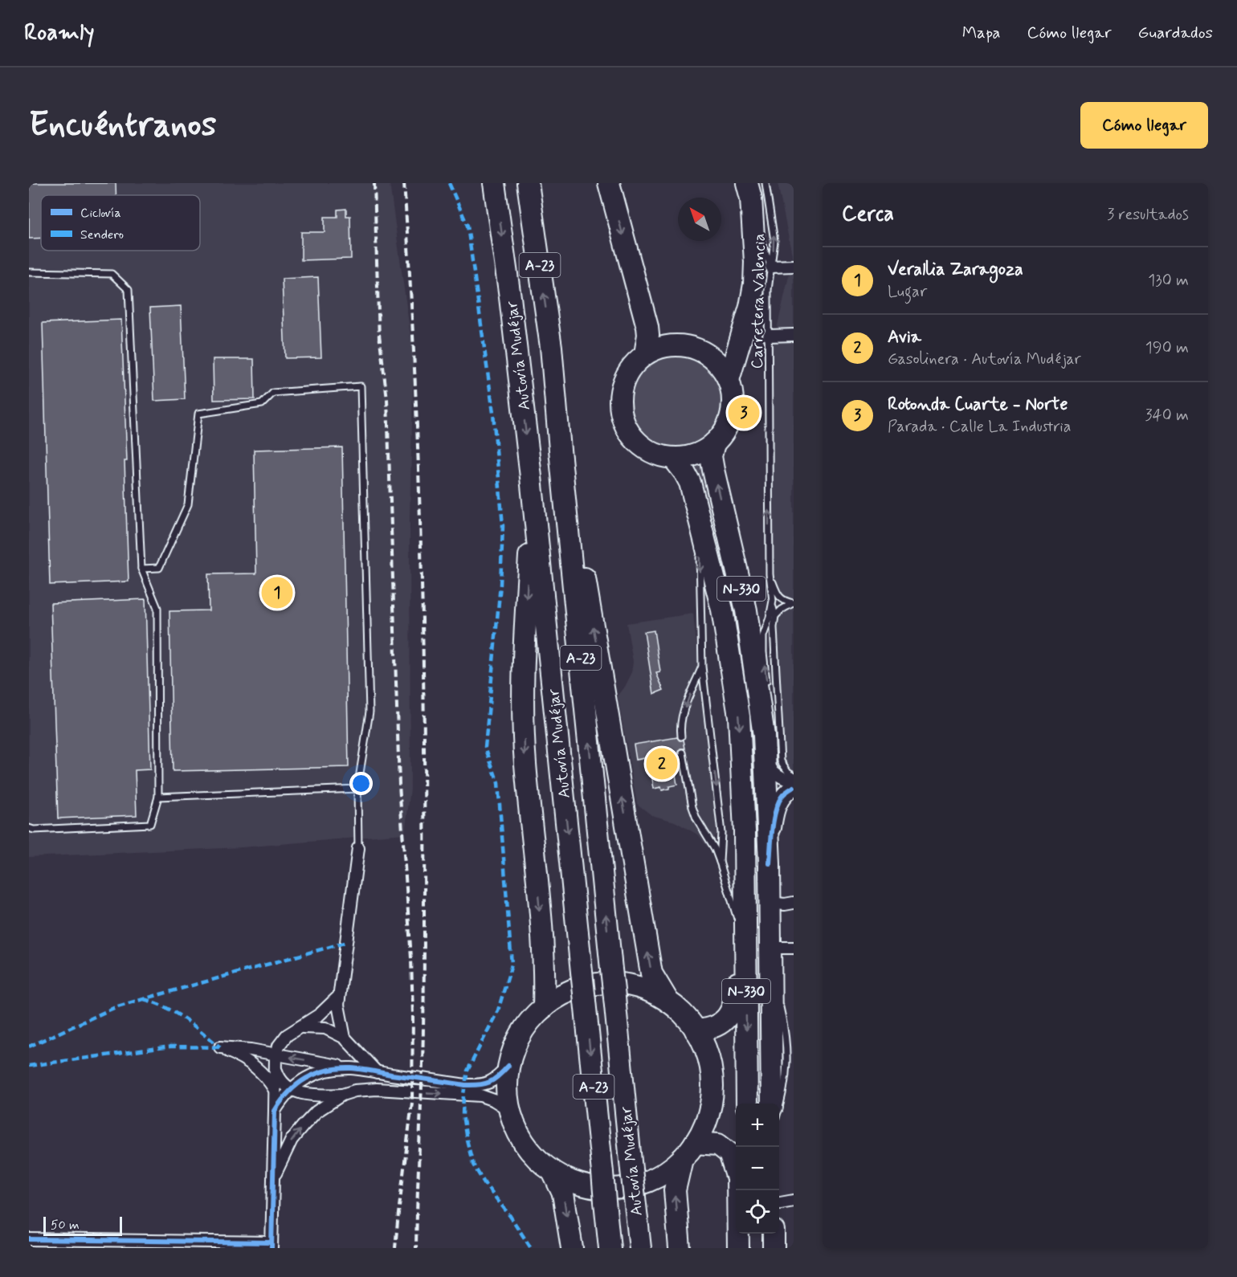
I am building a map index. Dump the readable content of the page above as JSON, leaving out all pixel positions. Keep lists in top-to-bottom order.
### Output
{
  "streets": {
    "highway": ["A-23", "Autovía Mudéjar", "N-330"],
    "lane": ["Carretera Valencia"]
  },
  "legend": ["Ciclovía", "Sendero"],
  "scale_bar": "50 m",
  "north": "top left",
  "page": {
    "header": "Roamly",
    "nav": ["Mapa", "Cómo llegar", "Guardados"],
    "buttons": "Cómo llegar",
    "title": "Encuéntranos",
    "heading": ["Cerca", "3 resultados"],
    "list": [
      {
        "mark": "1",
        "name": "Verallia Zaragoza",
        "note": "Lugar",
        "value": "130 m"
      },
      {
        "mark": "2",
        "name": "Avia",
        "note": "Gasolinera · Autovía Mudéjar",
        "value": "190 m"
      },
      {
        "mark": "3",
        "name": "Rotonda Cuarte - Norte",
        "note": "Parada · Calle La Industria",
        "value": "340 m"
      }
    ],
    "pins": ["3", "1", "2"],
    "map_buttons": ["+", "−"],
    "scale": "50 m"
  }
}
